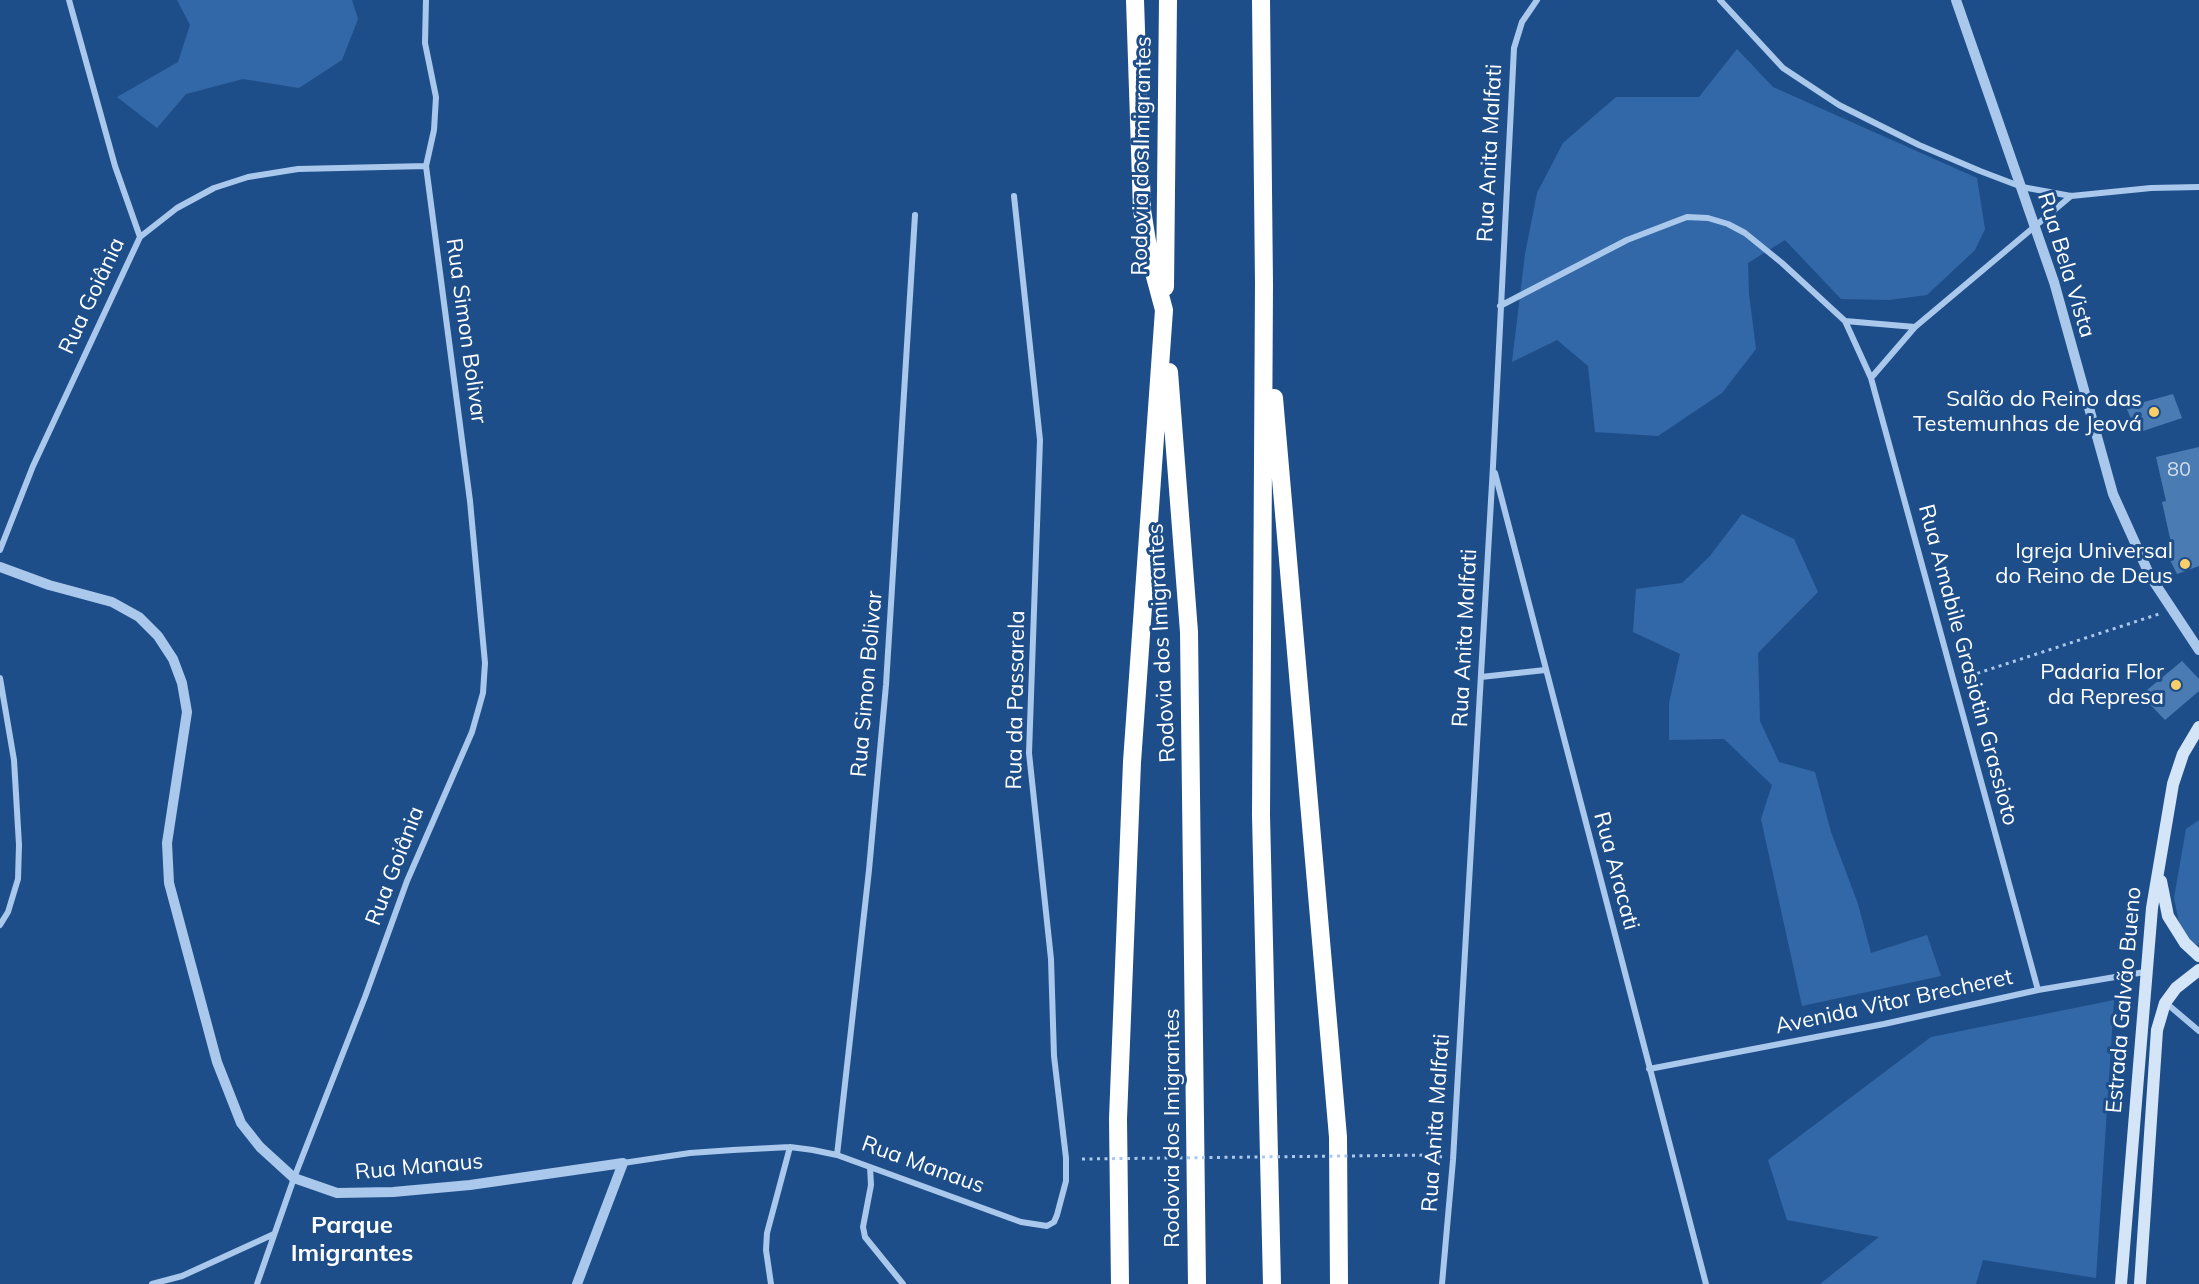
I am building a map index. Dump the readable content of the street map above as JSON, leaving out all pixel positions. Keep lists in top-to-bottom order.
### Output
{
  "streets": {
    "highway": ["Rodovia dos Imigrantes"],
    "main road": ["Estrada Galvão Bueno"],
    "street": [
      "Rua Anita Malfati",
      "Rua Bela Vista",
      "Rua Goiânia",
      "Rua Simon Bolivar",
      "Rua Amabile Grasiotin Grassioto",
      "Rua da Passarela",
      "Rua Aracati",
      "Avenida Vitor Brecheret",
      "Rua Manaus"
    ]
  },
  "crossings": [
    ["Rua Anita Malfati", "Rua Aracati"],
    ["Rua Goiânia", "Rua Simon Bolivar"],
    ["Rua Goiânia", "Rua Manaus"],
    ["Rua Simon Bolivar", "Rua Manaus"],
    ["Rua Amabile Grasiotin Grassioto", "Avenida Vitor Brecheret"],
    ["Rua da Passarela", "Rua Manaus"],
    ["Rua Aracati", "Avenida Vitor Brecheret"],
    ["Estrada Galvão Bueno", "Avenida Vitor Brecheret"]
  ],
  "districts": ["Parque Imigrantes"],
  "places": ["Salão do Reino das Testemunhas de Jeová", "Igreja Universal do Reino de Deus", "Padaria Flor da Represa"],
  "house_numbers": ["80"]
}
